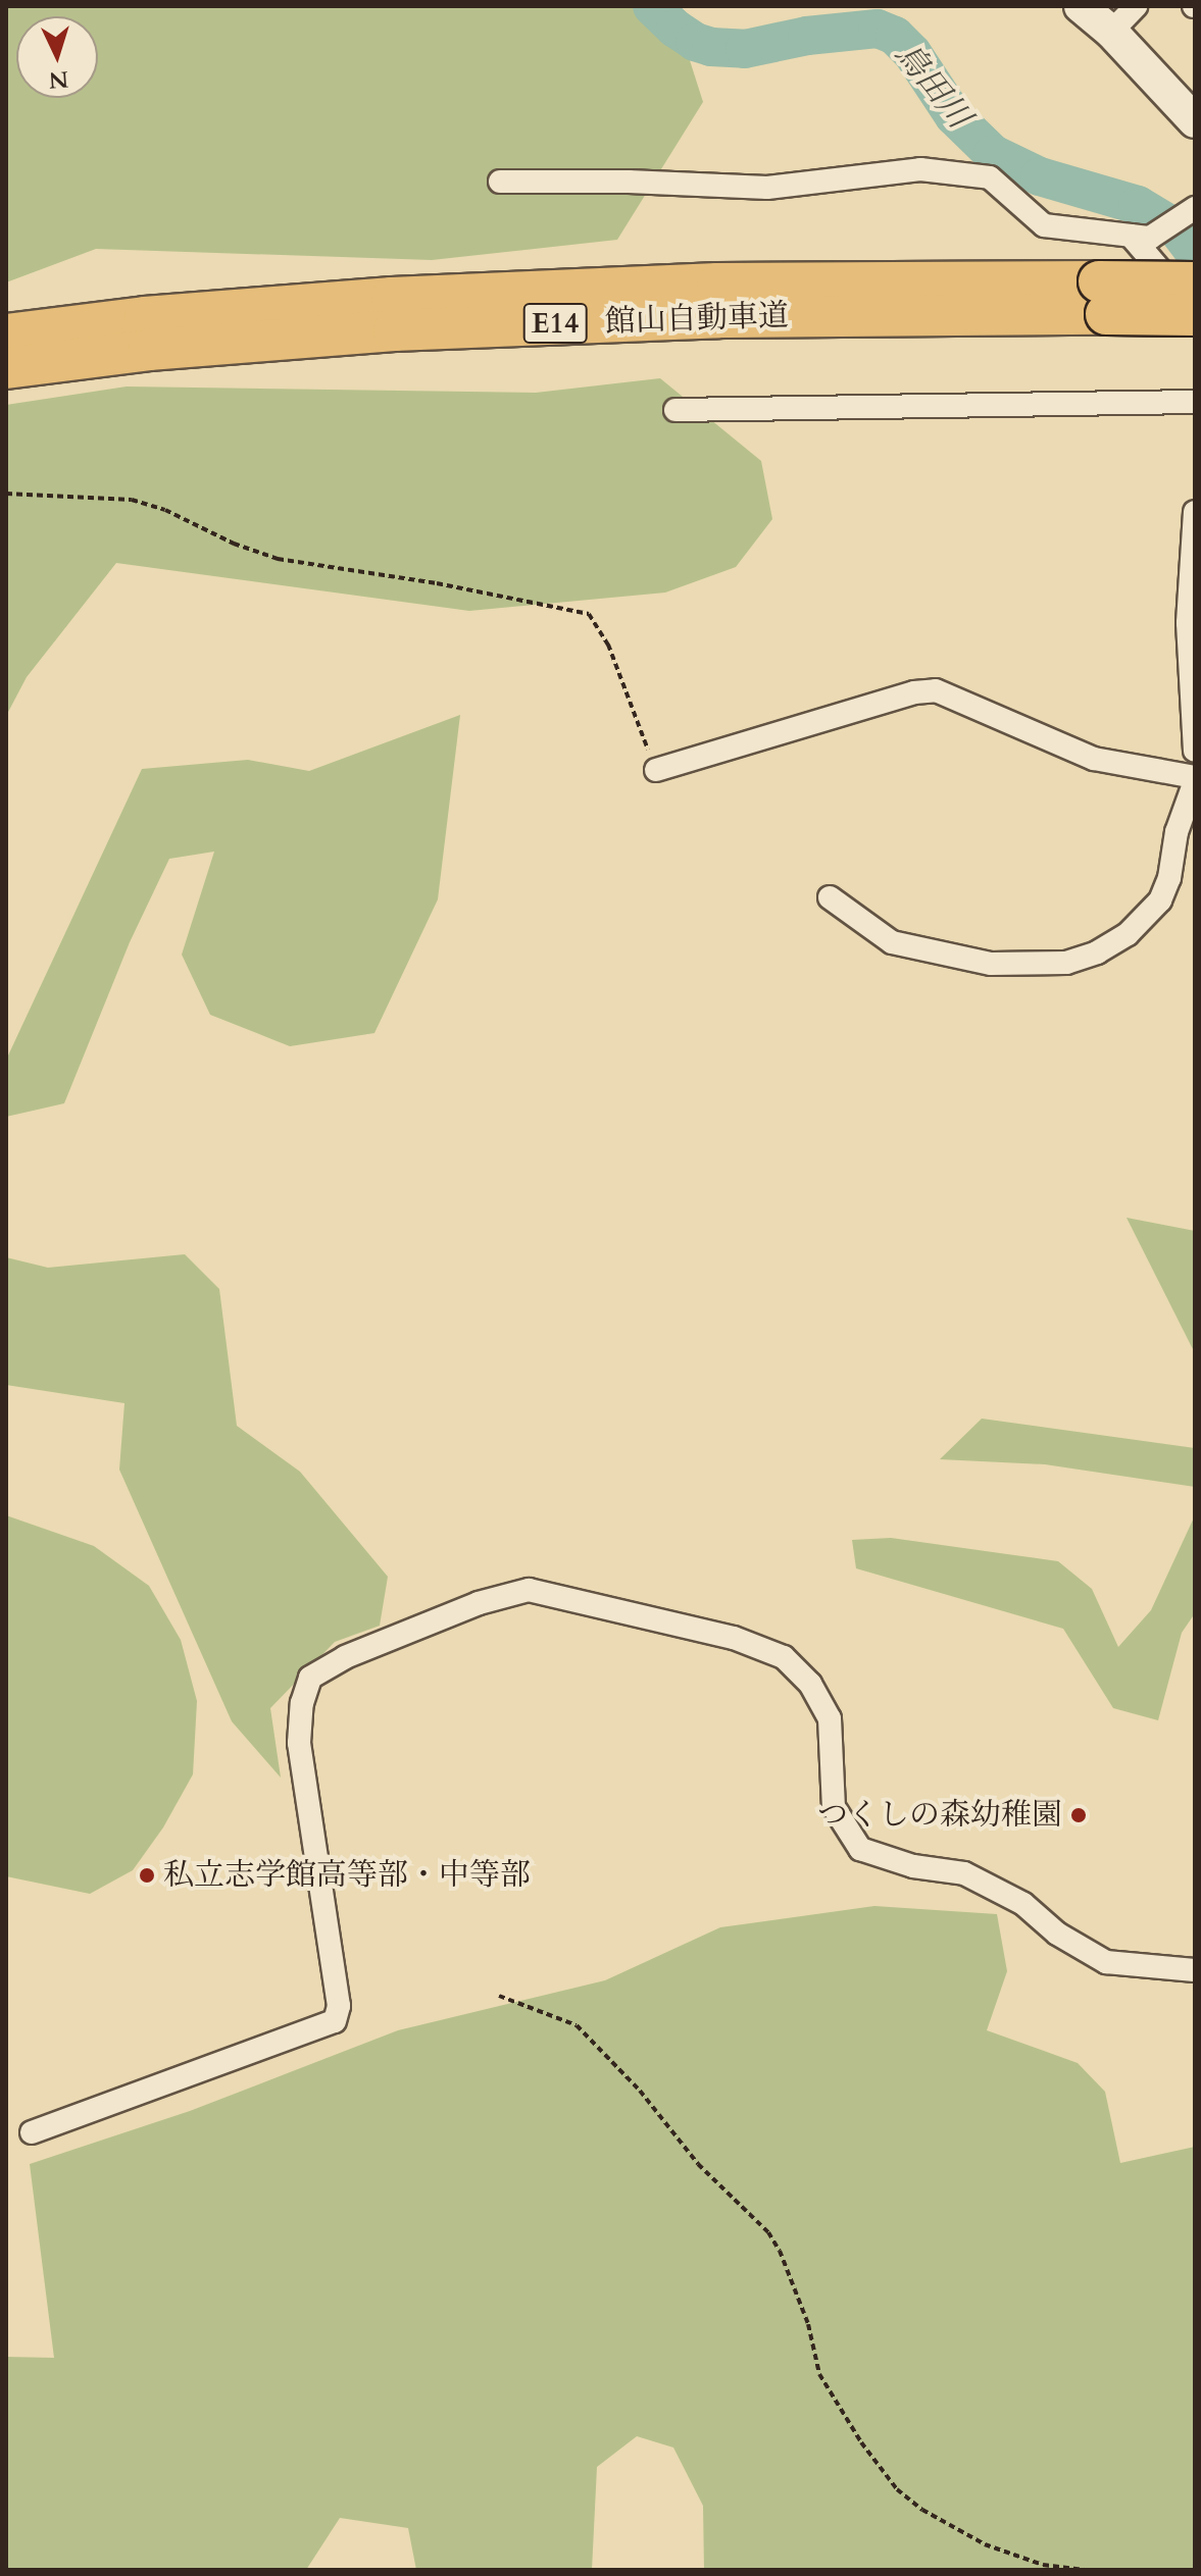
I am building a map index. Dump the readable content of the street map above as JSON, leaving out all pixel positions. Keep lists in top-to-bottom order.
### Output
{
  "streets": {
    "highway": ["館山自動車道", "E14"]
  },
  "water": ["鳥田川"],
  "places": ["つくしの森幼稚園", "私立志学館高等部・中等部"],
  "north": "bottom"
}
